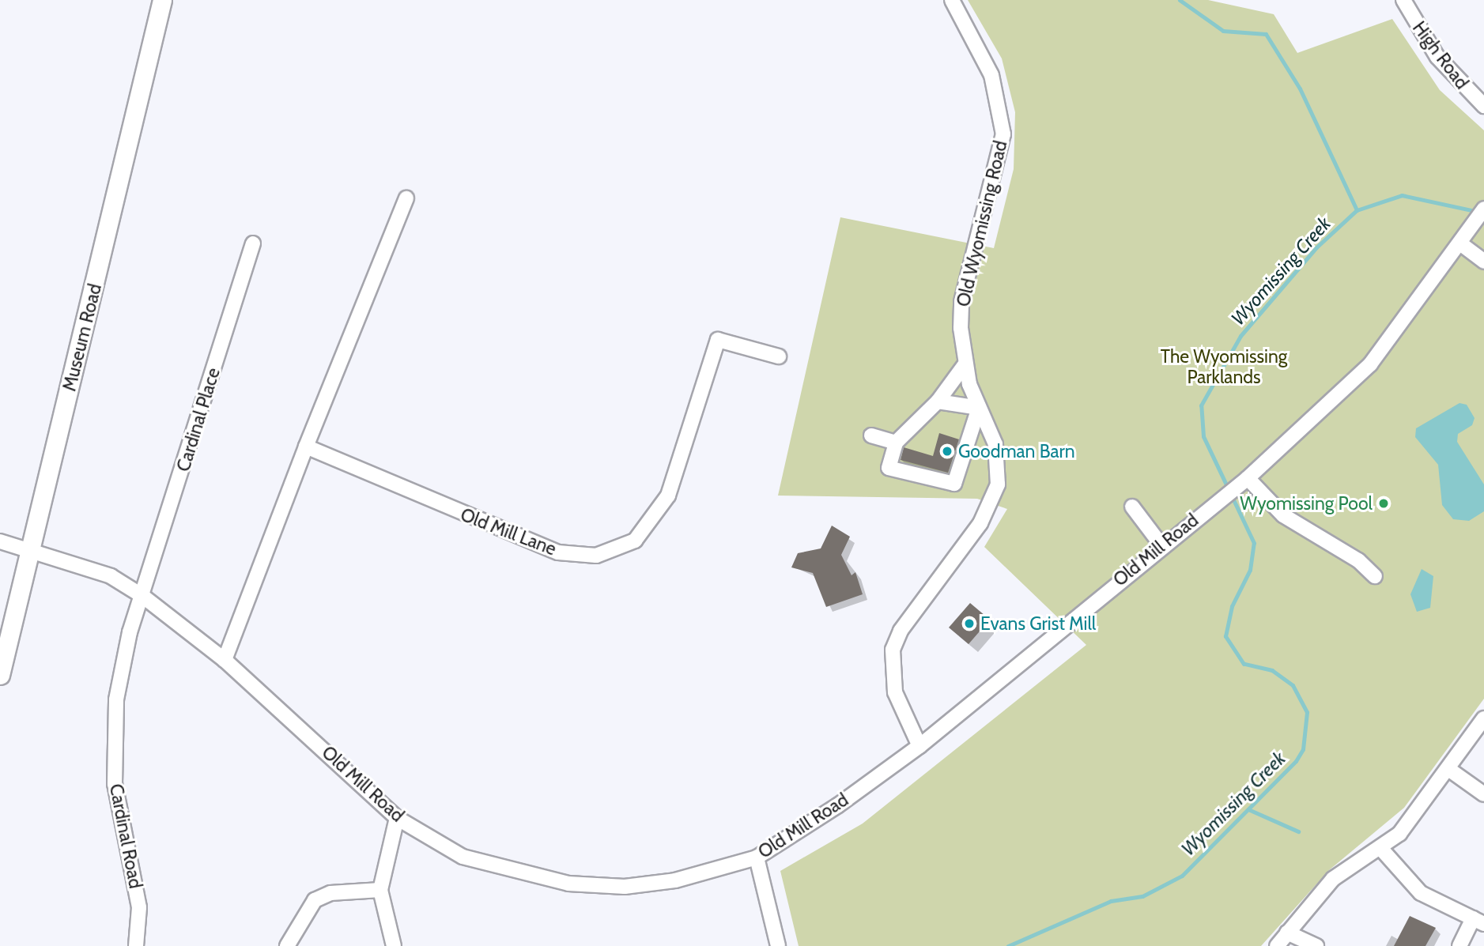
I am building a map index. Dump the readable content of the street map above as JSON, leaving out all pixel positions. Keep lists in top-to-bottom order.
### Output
{
  "streets": {
    "main road": ["Museum Road"],
    "street": [
      "High Road",
      "Old Wyomissing Road",
      "Cardinal Place",
      "Old Mill Lane",
      "Old Mill Road",
      "Cardinal Road"
    ]
  },
  "crossings": [
    ["Old Wyomissing Road", "Old Mill Road"],
    ["Museum Road", "Old Mill Road"],
    ["Cardinal Place", "Old Mill Road"],
    ["Cardinal Place", "Cardinal Road"],
    ["Old Mill Road", "Cardinal Road"]
  ],
  "water": ["Wyomissing Creek"],
  "parks": ["The Wyomissing Parklands"],
  "places": ["Goodman Barn", "Wyomissing Pool", "Evans Grist Mill"]
}
